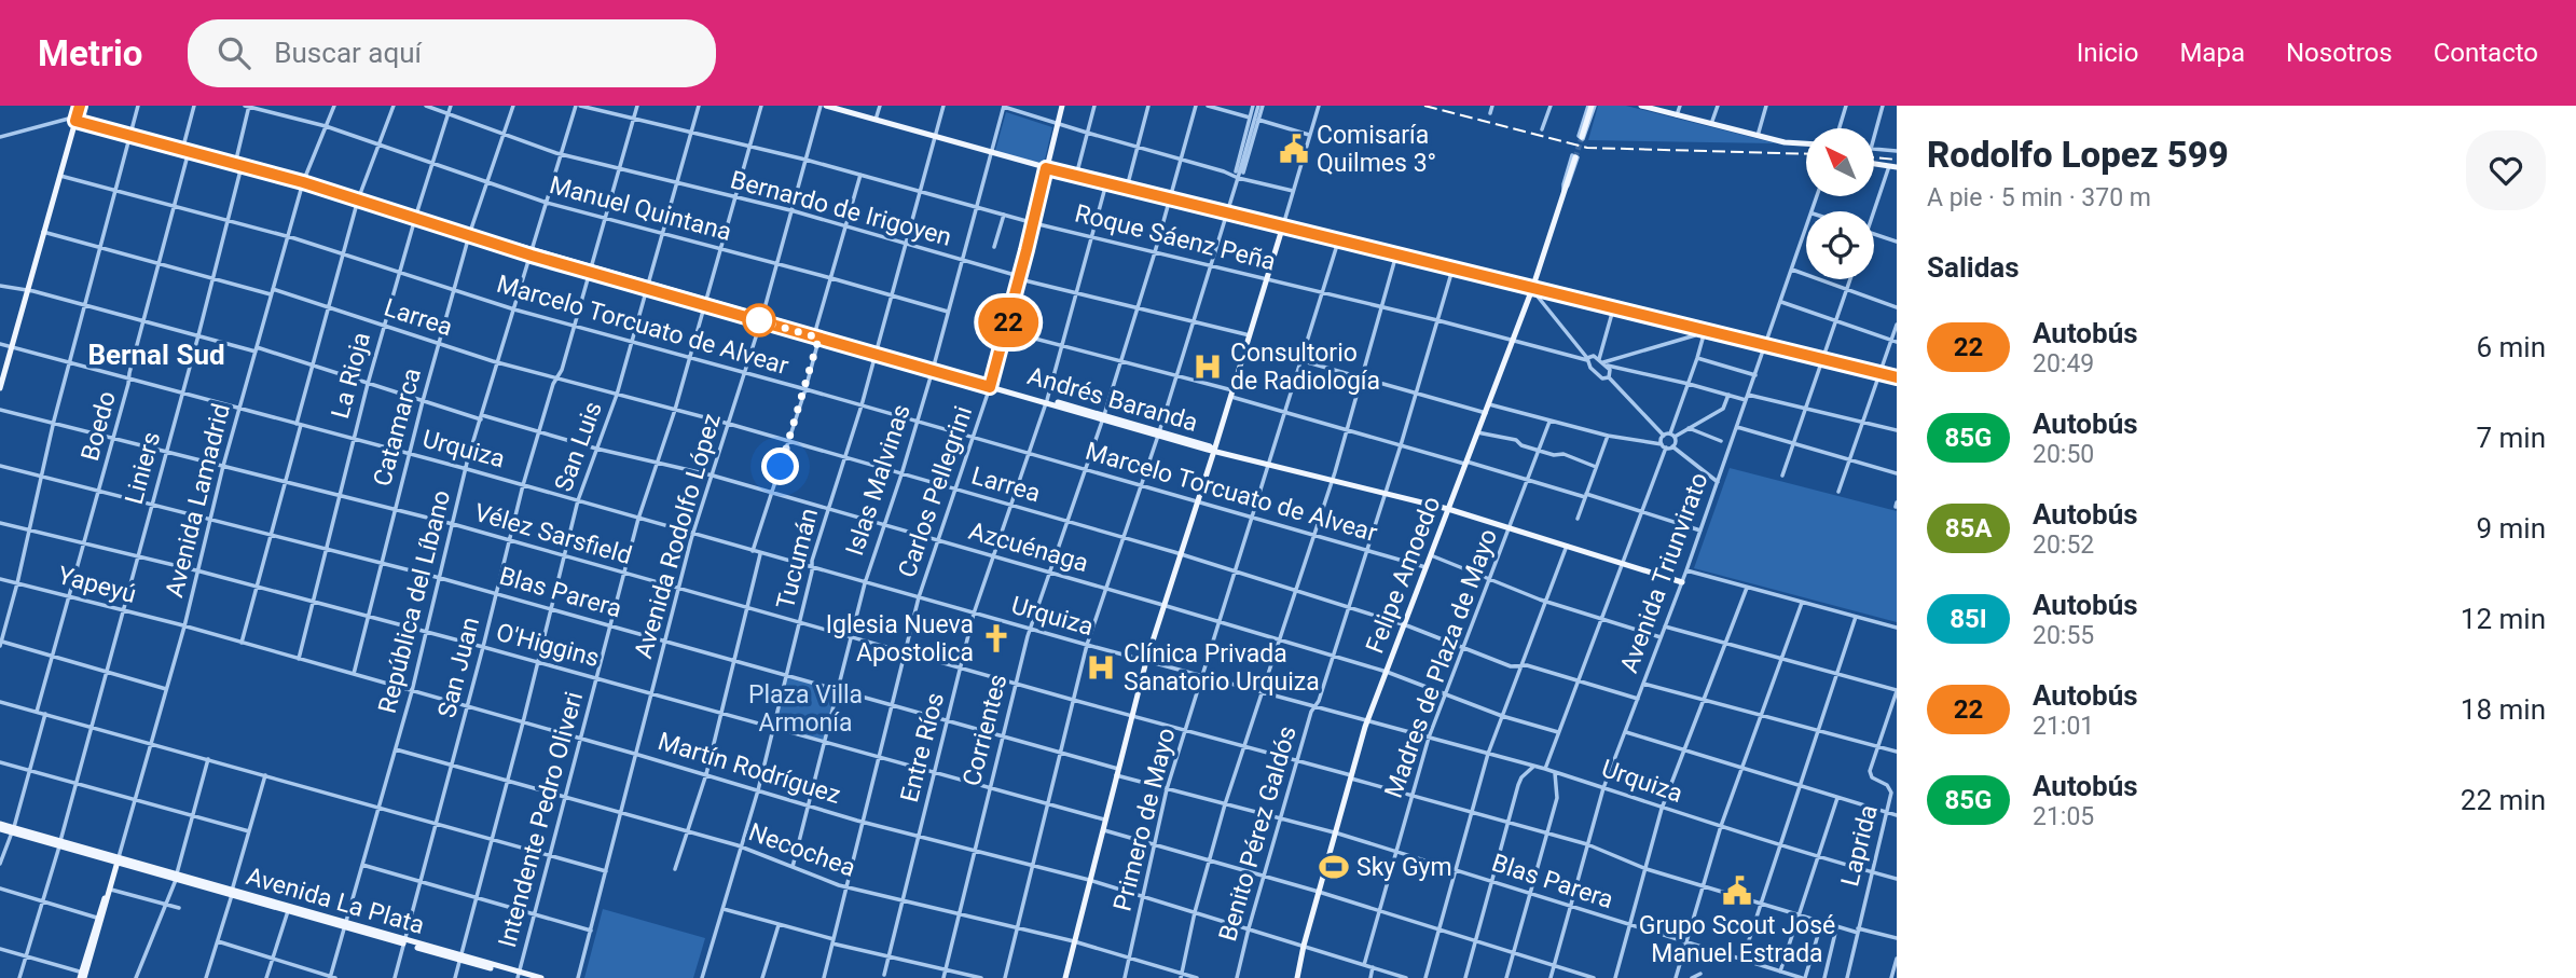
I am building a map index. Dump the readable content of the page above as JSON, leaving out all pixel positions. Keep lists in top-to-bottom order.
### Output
{
  "streets": {
    "main road": [
      "Andrés Baranda",
      "Carlos Pellegrini",
      "Avenida Lamadrid",
      "Felipe Amoedo",
      "Avenida La Plata"
    ],
    "street": [
      "Manuel Quintana",
      "Bernardo de Irigoyen",
      "Roque Sáenz Peña",
      "Larrea",
      "Marcelo Torcuato de Alvear",
      "La Rioja",
      "Boedo",
      "Catamarca",
      "San Luis",
      "Urquiza",
      "Liniers",
      "Islas Malvinas",
      "Vélez Sarsfield",
      "Avenida Rodolfo López",
      "Azcuénaga",
      "Tucumán",
      "Avenida Triunvirato",
      "Yapeyú",
      "Blas Parera",
      "República del Líbano",
      "O'Higgins",
      "Madres de Plaza de Mayo",
      "San Juan",
      "Corrientes",
      "Entre Ríos",
      "Martín Rodríguez",
      "Intendente Pedro Oliveri",
      "Primero de Mayo",
      "Benito Pérez Galdós",
      "Laprida",
      "Necochea"
    ]
  },
  "crossings": [
    ["Manuel Quintana", "La Rioja"],
    ["Manuel Quintana", "Catamarca"],
    ["Manuel Quintana", "San Luis"],
    ["Manuel Quintana", "Liniers"],
    ["Manuel Quintana", "Islas Malvinas"],
    ["Manuel Quintana", "Avenida Lamadrid"],
    ["Manuel Quintana", "Avenida Rodolfo López"],
    ["Manuel Quintana", "Tucumán"],
    ["Manuel Quintana", "República del Líbano"],
    ["Manuel Quintana", "San Juan"],
    ["Manuel Quintana", "Intendente Pedro Oliveri"],
    ["Bernardo de Irigoyen", "La Rioja"],
    ["Bernardo de Irigoyen", "Catamarca"],
    ["Bernardo de Irigoyen", "San Luis"],
    ["Bernardo de Irigoyen", "Islas Malvinas"],
    ["Bernardo de Irigoyen", "Carlos Pellegrini"],
    ["Bernardo de Irigoyen", "Avenida Rodolfo López"],
    ["Bernardo de Irigoyen", "Tucumán"],
    ["Bernardo de Irigoyen", "República del Líbano"],
    ["Bernardo de Irigoyen", "San Juan"],
    ["Bernardo de Irigoyen", "Corrientes"],
    ["Bernardo de Irigoyen", "Entre Ríos"],
    ["Bernardo de Irigoyen", "Intendente Pedro Oliveri"],
    ["Roque Sáenz Peña", "San Luis"],
    ["Roque Sáenz Peña", "Islas Malvinas"],
    ["Roque Sáenz Peña", "Carlos Pellegrini"],
    ["Roque Sáenz Peña", "Avenida Rodolfo López"],
    ["Roque Sáenz Peña", "Tucumán"],
    ["Roque Sáenz Peña", "Felipe Amoedo"],
    ["Roque Sáenz Peña", "República del Líbano"],
    ["Roque Sáenz Peña", "San Juan"],
    ["Roque Sáenz Peña", "Corrientes"],
    ["Roque Sáenz Peña", "Entre Ríos"],
    ["Roque Sáenz Peña", "Intendente Pedro Oliveri"],
    ["Roque Sáenz Peña", "Primero de Mayo"],
    ["Roque Sáenz Peña", "Benito Pérez Galdós"],
    ["Larrea", "La Rioja"],
    ["Larrea", "Boedo"],
    ["Larrea", "Catamarca"],
    ["Larrea", "San Luis"],
    ["Larrea", "Liniers"],
    ["Larrea", "Islas Malvinas"],
    ["Larrea", "Carlos Pellegrini"],
    ["Larrea", "Avenida Lamadrid"],
    ["Larrea", "Avenida Rodolfo López"],
    ["Larrea", "Tucumán"],
    ["Larrea", "Avenida Triunvirato"],
    ["Larrea", "Felipe Amoedo"],
    ["Larrea", "República del Líbano"],
    ["Larrea", "Madres de Plaza de Mayo"],
    ["Larrea", "San Juan"],
    ["Larrea", "Corrientes"],
    ["Larrea", "Entre Ríos"],
    ["Larrea", "Intendente Pedro Oliveri"],
    ["Larrea", "Primero de Mayo"],
    ["Larrea", "Benito Pérez Galdós"],
    ["Marcelo Torcuato de Alvear", "La Rioja"],
    ["Marcelo Torcuato de Alvear", "Boedo"],
    ["Marcelo Torcuato de Alvear", "Catamarca"],
    ["Marcelo Torcuato de Alvear", "San Luis"],
    ["Marcelo Torcuato de Alvear", "Liniers"],
    ["Marcelo Torcuato de Alvear", "Islas Malvinas"],
    ["Marcelo Torcuato de Alvear", "Carlos Pellegrini"],
    ["Marcelo Torcuato de Alvear", "Avenida Lamadrid"],
    ["Marcelo Torcuato de Alvear", "Avenida Rodolfo López"],
    ["Marcelo Torcuato de Alvear", "Tucumán"],
    ["Marcelo Torcuato de Alvear", "Felipe Amoedo"],
    ["Marcelo Torcuato de Alvear", "República del Líbano"],
    ["Marcelo Torcuato de Alvear", "San Juan"],
    ["Marcelo Torcuato de Alvear", "Corrientes"],
    ["Marcelo Torcuato de Alvear", "Entre Ríos"],
    ["Marcelo Torcuato de Alvear", "Intendente Pedro Oliveri"],
    ["Marcelo Torcuato de Alvear", "Primero de Mayo"],
    ["Marcelo Torcuato de Alvear", "Benito Pérez Galdós"],
    ["La Rioja", "Andrés Baranda"],
    ["La Rioja", "Urquiza"],
    ["La Rioja", "Vélez Sarsfield"],
    ["La Rioja", "Azcuénaga"],
    ["La Rioja", "Blas Parera"],
    ["La Rioja", "O'Higgins"],
    ["La Rioja", "Martín Rodríguez"],
    ["Andrés Baranda", "Boedo"],
    ["Andrés Baranda", "Catamarca"],
    ["Andrés Baranda", "San Luis"],
    ["Andrés Baranda", "Liniers"],
    ["Andrés Baranda", "Islas Malvinas"],
    ["Andrés Baranda", "Carlos Pellegrini"],
    ["Andrés Baranda", "Avenida Lamadrid"],
    ["Andrés Baranda", "Avenida Rodolfo López"],
    ["Andrés Baranda", "Tucumán"],
    ["Andrés Baranda", "Avenida Triunvirato"],
    ["Andrés Baranda", "Felipe Amoedo"],
    ["Andrés Baranda", "República del Líbano"],
    ["Andrés Baranda", "Madres de Plaza de Mayo"],
    ["Andrés Baranda", "San Juan"],
    ["Andrés Baranda", "Corrientes"],
    ["Andrés Baranda", "Entre Ríos"],
    ["Andrés Baranda", "Intendente Pedro Oliveri"],
    ["Andrés Baranda", "Primero de Mayo"],
    ["Andrés Baranda", "Benito Pérez Galdós"],
    ["Boedo", "Urquiza"],
    ["Boedo", "Vélez Sarsfield"],
    ["Boedo", "Azcuénaga"],
    ["Boedo", "Yapeyú"],
    ["Boedo", "Blas Parera"],
    ["Boedo", "O'Higgins"],
    ["Catamarca", "Urquiza"],
    ["Catamarca", "Vélez Sarsfield"],
    ["Catamarca", "Azcuénaga"],
    ["Catamarca", "Blas Parera"],
    ["Catamarca", "O'Higgins"],
    ["Catamarca", "Martín Rodríguez"],
    ["San Luis", "Urquiza"],
    ["San Luis", "Vélez Sarsfield"],
    ["San Luis", "Azcuénaga"],
    ["San Luis", "Blas Parera"],
    ["San Luis", "O'Higgins"],
    ["San Luis", "Martín Rodríguez"],
    ["San Luis", "Necochea"],
    ["San Luis", "Avenida La Plata"],
    ["Urquiza", "Liniers"],
    ["Urquiza", "Islas Malvinas"],
    ["Urquiza", "Carlos Pellegrini"],
    ["Urquiza", "Avenida Lamadrid"],
    ["Urquiza", "Avenida Rodolfo López"],
    ["Urquiza", "Tucumán"],
    ["Urquiza", "Avenida Triunvirato"],
    ["Urquiza", "Felipe Amoedo"],
    ["Urquiza", "República del Líbano"],
    ["Urquiza", "Madres de Plaza de Mayo"],
    ["Urquiza", "San Juan"],
    ["Urquiza", "Corrientes"],
    ["Urquiza", "Entre Ríos"],
    ["Urquiza", "Intendente Pedro Oliveri"],
    ["Urquiza", "Primero de Mayo"],
    ["Urquiza", "Benito Pérez Galdós"],
    ["Urquiza", "Laprida"],
    ["Liniers", "Vélez Sarsfield"],
    ["Liniers", "Azcuénaga"],
    ["Liniers", "Yapeyú"],
    ["Liniers", "Blas Parera"],
    ["Liniers", "O'Higgins"],
    ["Liniers", "Avenida La Plata"],
    ["Islas Malvinas", "Vélez Sarsfield"],
    ["Islas Malvinas", "Azcuénaga"],
    ["Islas Malvinas", "Blas Parera"],
    ["Islas Malvinas", "O'Higgins"],
    ["Islas Malvinas", "Martín Rodríguez"],
    ["Islas Malvinas", "Necochea"],
    ["Carlos Pellegrini", "Vélez Sarsfield"],
    ["Carlos Pellegrini", "Azcuénaga"],
    ["Carlos Pellegrini", "Blas Parera"],
    ["Carlos Pellegrini", "O'Higgins"],
    ["Carlos Pellegrini", "Martín Rodríguez"],
    ["Carlos Pellegrini", "Necochea"],
    ["Avenida Lamadrid", "Vélez Sarsfield"],
    ["Avenida Lamadrid", "Azcuénaga"],
    ["Avenida Lamadrid", "Yapeyú"],
    ["Avenida Lamadrid", "Blas Parera"],
    ["Avenida Lamadrid", "O'Higgins"],
    ["Avenida Lamadrid", "Martín Rodríguez"],
    ["Avenida Lamadrid", "Avenida La Plata"],
    ["Vélez Sarsfield", "Avenida Rodolfo López"],
    ["Vélez Sarsfield", "Tucumán"],
    ["Vélez Sarsfield", "Avenida Triunvirato"],
    ["Vélez Sarsfield", "Felipe Amoedo"],
    ["Vélez Sarsfield", "República del Líbano"],
    ["Vélez Sarsfield", "Madres de Plaza de Mayo"],
    ["Vélez Sarsfield", "San Juan"],
    ["Vélez Sarsfield", "Corrientes"],
    ["Vélez Sarsfield", "Entre Ríos"],
    ["Vélez Sarsfield", "Intendente Pedro Oliveri"],
    ["Vélez Sarsfield", "Primero de Mayo"],
    ["Vélez Sarsfield", "Benito Pérez Galdós"],
    ["Vélez Sarsfield", "Laprida"],
    ["Avenida Rodolfo López", "Azcuénaga"],
    ["Avenida Rodolfo López", "Blas Parera"],
    ["Avenida Rodolfo López", "O'Higgins"],
    ["Avenida Rodolfo López", "Martín Rodríguez"],
    ["Avenida Rodolfo López", "Necochea"],
    ["Azcuénaga", "Tucumán"],
    ["Azcuénaga", "Felipe Amoedo"],
    ["Azcuénaga", "República del Líbano"],
    ["Azcuénaga", "Madres de Plaza de Mayo"],
    ["Azcuénaga", "San Juan"],
    ["Azcuénaga", "Corrientes"],
    ["Azcuénaga", "Entre Ríos"],
    ["Azcuénaga", "Intendente Pedro Oliveri"],
    ["Azcuénaga", "Primero de Mayo"],
    ["Azcuénaga", "Benito Pérez Galdós"],
    ["Tucumán", "Blas Parera"],
    ["Tucumán", "O'Higgins"],
    ["Tucumán", "Martín Rodríguez"],
    ["Tucumán", "Necochea"],
    ["Avenida Triunvirato", "Blas Parera"],
    ["Felipe Amoedo", "Blas Parera"],
    ["Felipe Amoedo", "Martín Rodríguez"],
    ["Yapeyú", "Martín Rodríguez"],
    ["Blas Parera", "República del Líbano"],
    ["Blas Parera", "Madres de Plaza de Mayo"],
    ["Blas Parera", "San Juan"],
    ["Blas Parera", "Corrientes"],
    ["Blas Parera", "Entre Ríos"],
    ["Blas Parera", "Intendente Pedro Oliveri"],
    ["Blas Parera", "Primero de Mayo"],
    ["Blas Parera", "Benito Pérez Galdós"],
    ["República del Líbano", "O'Higgins"],
    ["República del Líbano", "Martín Rodríguez"],
    ["República del Líbano", "Necochea"],
    ["República del Líbano", "Avenida La Plata"],
    ["O'Higgins", "San Juan"],
    ["O'Higgins", "Corrientes"],
    ["O'Higgins", "Entre Ríos"],
    ["O'Higgins", "Intendente Pedro Oliveri"],
    ["Madres de Plaza de Mayo", "Martín Rodríguez"],
    ["San Juan", "Martín Rodríguez"],
    ["San Juan", "Necochea"],
    ["San Juan", "Avenida La Plata"],
    ["Corrientes", "Martín Rodríguez"],
    ["Corrientes", "Necochea"],
    ["Entre Ríos", "Martín Rodríguez"],
    ["Entre Ríos", "Necochea"],
    ["Martín Rodríguez", "Intendente Pedro Oliveri"],
    ["Martín Rodríguez", "Primero de Mayo"],
    ["Martín Rodríguez", "Benito Pérez Galdós"],
    ["Intendente Pedro Oliveri", "Necochea"],
    ["Intendente Pedro Oliveri", "Avenida La Plata"],
    ["Primero de Mayo", "Necochea"]
  ],
  "districts": ["Bernal Sud"],
  "parks": ["Plaza Villa Armonía"],
  "places": {
    "public building": ["Comisaría Quilmes 3°", "Grupo Scout José Manuel Estrada"],
    "hospital": ["Consultorio de Radiología", "Clínica Privada Sanatorio Urquiza"],
    "church": ["Iglesia Nueva Apostolica"],
    "sports": ["Sky Gym"]
  },
  "lines": ["bus line 22"],
  "north": "top left",
  "page": {
    "header": "Metrio",
    "search": "Buscar aquí",
    "nav": [
      "Inicio",
      "Mapa",
      "Nosotros",
      "Contacto"
    ],
    "on_map": "22",
    "heading": [
      ["Rodolfo Lopez 599", "A pie · 5 min · 370 m"],
      "Salidas"
    ],
    "list": [
      {
        "mark": "22",
        "name": "Autobús",
        "note": "20:49",
        "value": "6 min"
      },
      {
        "mark": "85G",
        "name": "Autobús",
        "note": "20:50",
        "value": "7 min"
      },
      {
        "mark": "85A",
        "name": "Autobús",
        "note": "20:52",
        "value": "9 min"
      },
      {
        "mark": "85I",
        "name": "Autobús",
        "note": "20:55",
        "value": "12 min"
      },
      {
        "mark": "22",
        "name": "Autobús",
        "note": "21:01",
        "value": "18 min"
      },
      {
        "mark": "85G",
        "name": "Autobús",
        "note": "21:05",
        "value": "22 min"
      }
    ]
  }
}
